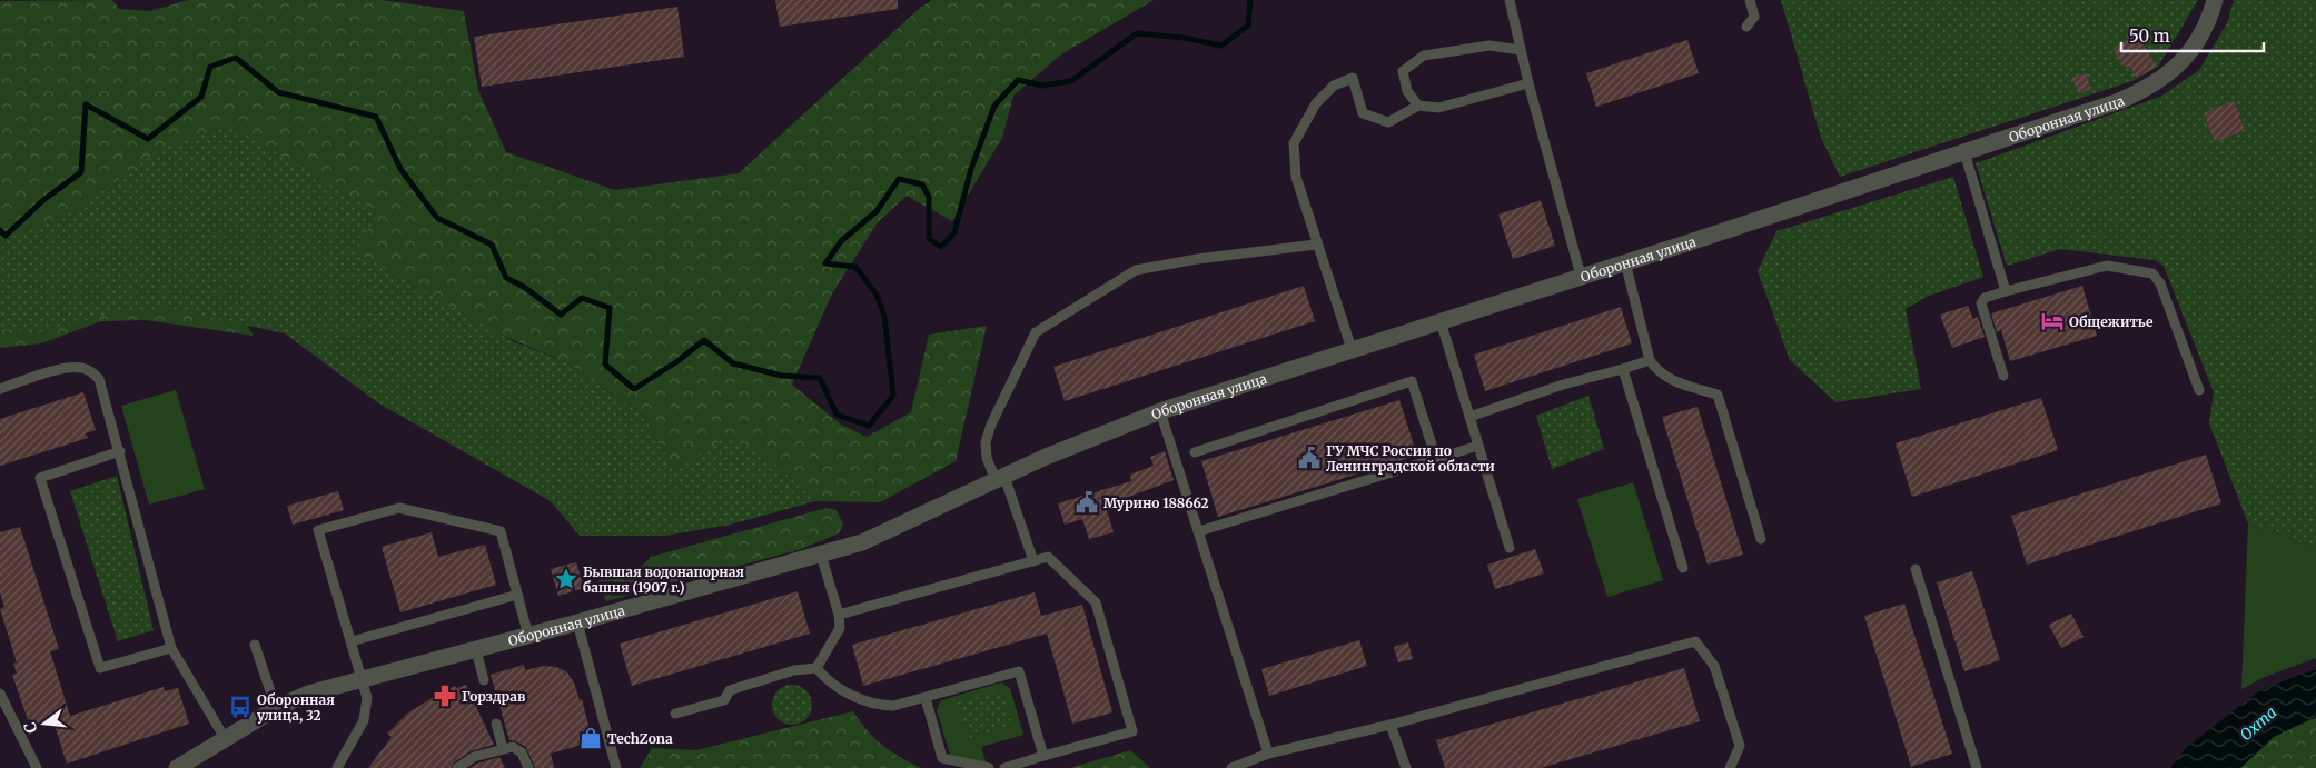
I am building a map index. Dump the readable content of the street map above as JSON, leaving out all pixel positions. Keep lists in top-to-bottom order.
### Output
{
  "streets": {
    "street": ["Оборонная улица"]
  },
  "water": ["Охта"],
  "places": {
    "hotel": ["Общежитье"],
    "public building": ["ГУ МЧС России по Ленинградской области", "Мурино 188662"],
    "place": ["Бывшая водонапорная башня (1907 г.)"],
    "pharmacy": ["Горздрав"],
    "bus stop": ["Оборонная улица, 32"],
    "shop": ["TechZona"]
  },
  "scale_bar": "50 m",
  "north": "left"
}
